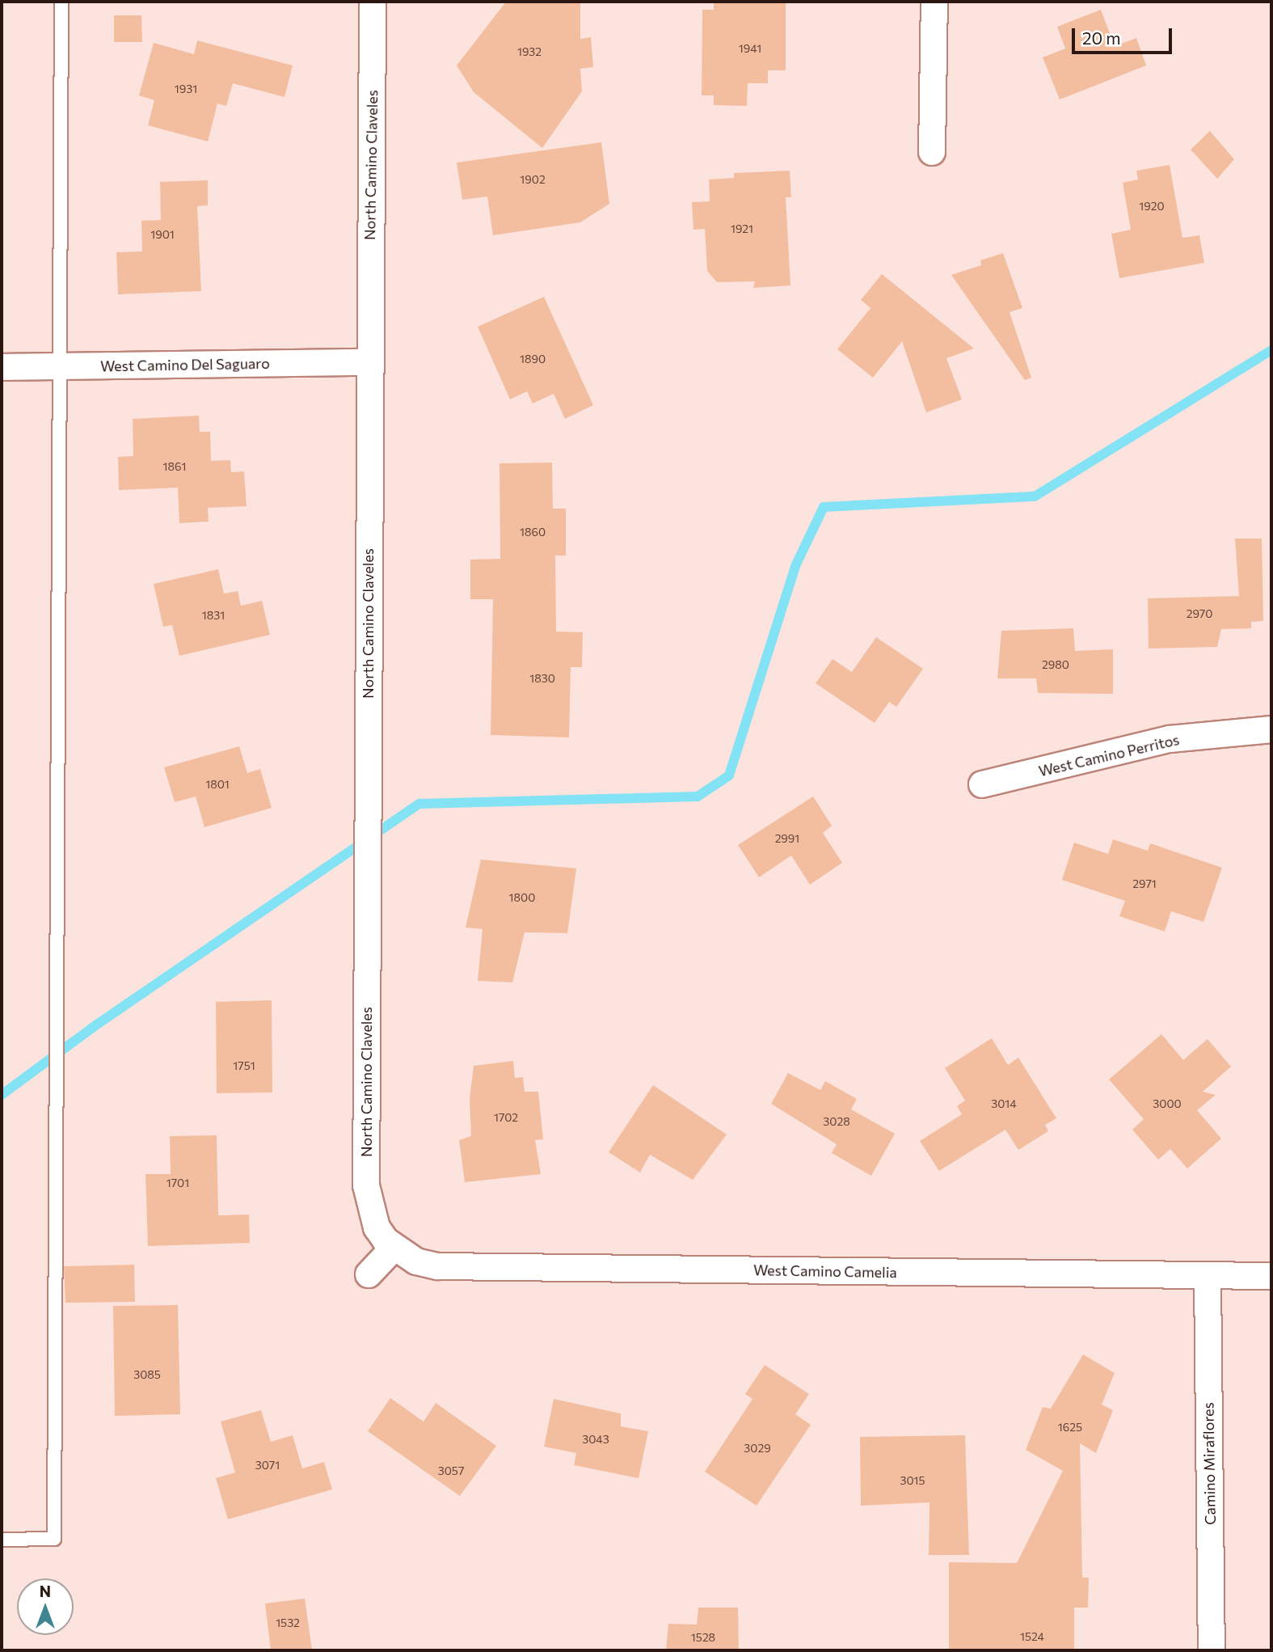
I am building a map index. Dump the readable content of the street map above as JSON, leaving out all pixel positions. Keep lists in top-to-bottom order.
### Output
{
  "streets": {
    "street": [
      "North Camino Claveles",
      "West Camino Del Saguaro",
      "West Camino Perritos",
      "West Camino Camelia",
      "Camino Miraflores"
    ]
  },
  "crossings": [
    ["North Camino Claveles", "West Camino Del Saguaro"],
    ["North Camino Claveles", "West Camino Camelia"],
    ["West Camino Camelia", "Camino Miraflores"]
  ],
  "house_numbers": [
    "1941",
    "1932",
    "1931",
    "1902",
    "1920",
    "1921",
    "1901",
    "1890",
    "1861",
    "1860",
    "2970",
    "1831",
    "2980",
    "1830",
    "1801",
    "2991",
    "2971",
    "1800",
    "1751",
    "3014",
    "3000",
    "1702",
    "3028",
    "1701",
    "3085",
    "1625",
    "3043",
    "3029",
    "3071",
    "3057",
    "3015",
    "1532",
    "1524",
    "1528"
  ],
  "scale_bar": "20 m",
  "north": "top"
}
